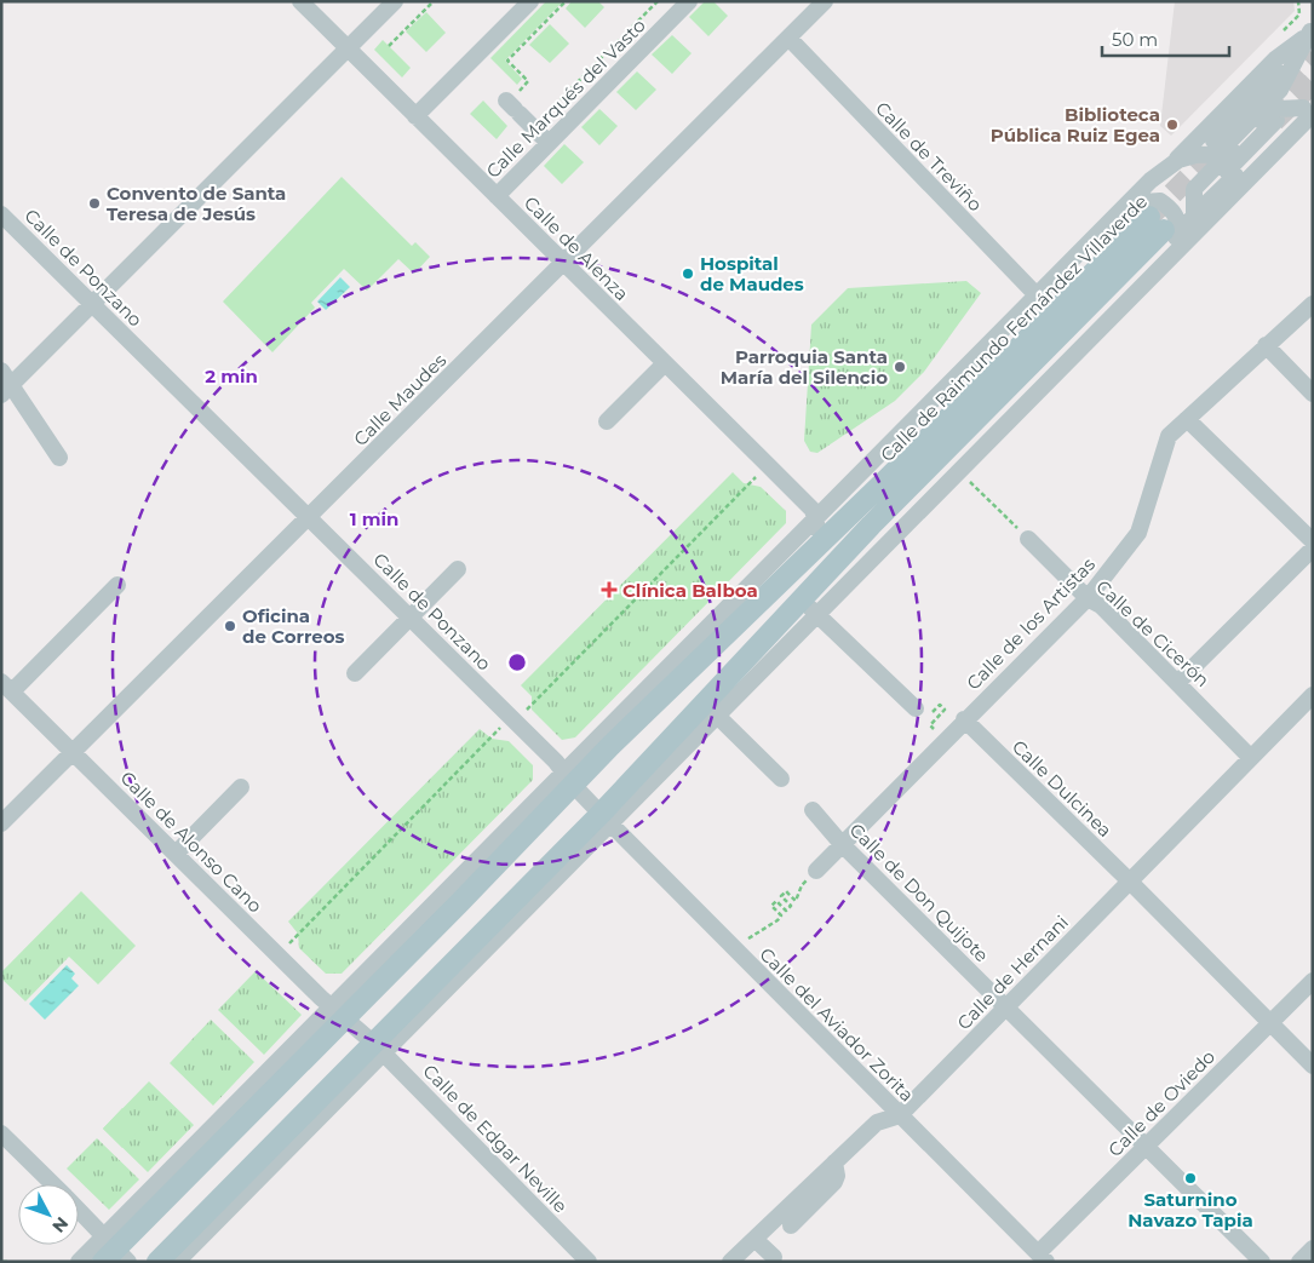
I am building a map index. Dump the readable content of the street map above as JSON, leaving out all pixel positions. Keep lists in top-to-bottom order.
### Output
{
  "streets": {
    "main road": ["Calle de Raimundo Fernández Villaverde"],
    "street": [
      "Calle Marqués del Vasto",
      "Calle de Treviño",
      "Calle de Alenza",
      "Calle de Ponzano",
      "Calle Maudes",
      "Calle de los Artistas",
      "Calle de Cicerón",
      "Calle Dulcinea",
      "Calle de Alonso Cano",
      "Calle de Don Quijote",
      "Calle de Hernani",
      "Calle del Aviador Zorita",
      "Calle de Oviedo",
      "Calle de Edgar Neville"
    ]
  },
  "crossings": [
    ["Calle Marqués del Vasto", "Calle de Alenza"],
    ["Calle de Treviño", "Calle de Raimundo Fernández Villaverde"],
    ["Calle de Treviño", "Calle Maudes"],
    ["Calle de Alenza", "Calle de Raimundo Fernández Villaverde"],
    ["Calle de Alenza", "Calle Maudes"],
    ["Calle de Ponzano", "Calle de Raimundo Fernández Villaverde"],
    ["Calle de Ponzano", "Calle Maudes"],
    ["Calle de Raimundo Fernández Villaverde", "Calle de Alonso Cano"],
    ["Calle de Raimundo Fernández Villaverde", "Calle del Aviador Zorita"],
    ["Calle de Raimundo Fernández Villaverde", "Calle de Edgar Neville"],
    ["Calle Maudes", "Calle de Alonso Cano"],
    ["Calle de los Artistas", "Calle de Cicerón"],
    ["Calle de los Artistas", "Calle Dulcinea"],
    ["Calle de los Artistas", "Calle de Don Quijote"],
    ["Calle de Cicerón", "Calle de Hernani"],
    ["Calle Dulcinea", "Calle de Hernani"],
    ["Calle Dulcinea", "Calle de Oviedo"],
    ["Calle de Don Quijote", "Calle de Hernani"],
    ["Calle de Don Quijote", "Calle de Oviedo"],
    ["Calle de Hernani", "Calle del Aviador Zorita"],
    ["Calle del Aviador Zorita", "Calle de Oviedo"]
  ],
  "places": {
    "other": [
      "Biblioteca Pública Ruiz Egea",
      "Convento de Santa Teresa de Jesús",
      "Hospital de Maudes",
      "Parroquia Santa María del Silencio",
      "Oficina de Correos",
      "Saturnino Navazo Tapia"
    ],
    "health": ["Clínica Balboa"]
  },
  "scale_bar": "50 m",
  "north": "bottom right",
  "rings": ["2 min", "1 min"]
}
